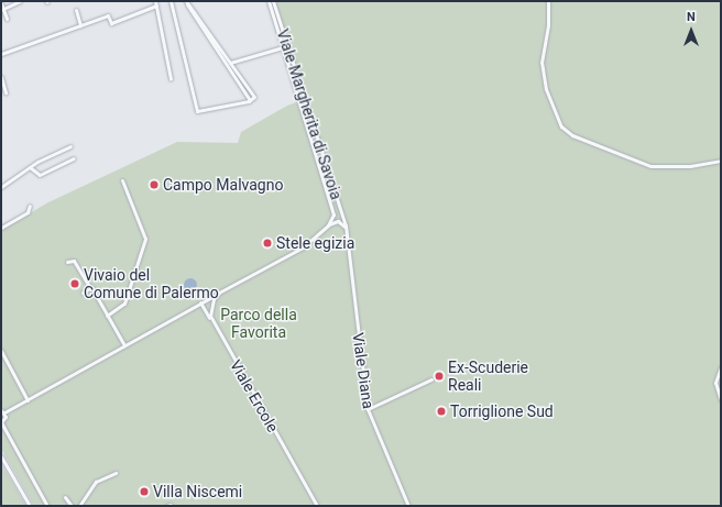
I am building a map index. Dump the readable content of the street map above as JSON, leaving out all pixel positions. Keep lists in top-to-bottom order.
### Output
{
  "streets": {
    "street": ["Viale Margherita di Savoia", "Viale Diana", "Viale Ercole"]
  },
  "crossings": [
    ["Viale Margherita di Savoia", "Viale Diana"]
  ],
  "parks": ["Parco della Favorita"],
  "places": [
    "Campo Malvagno",
    "Stele egizia",
    "Vivaio del Comune di Palermo",
    "Ex-Scuderie Reali",
    "Torriglione Sud",
    "Villa Niscemi"
  ],
  "north": "top"
}
